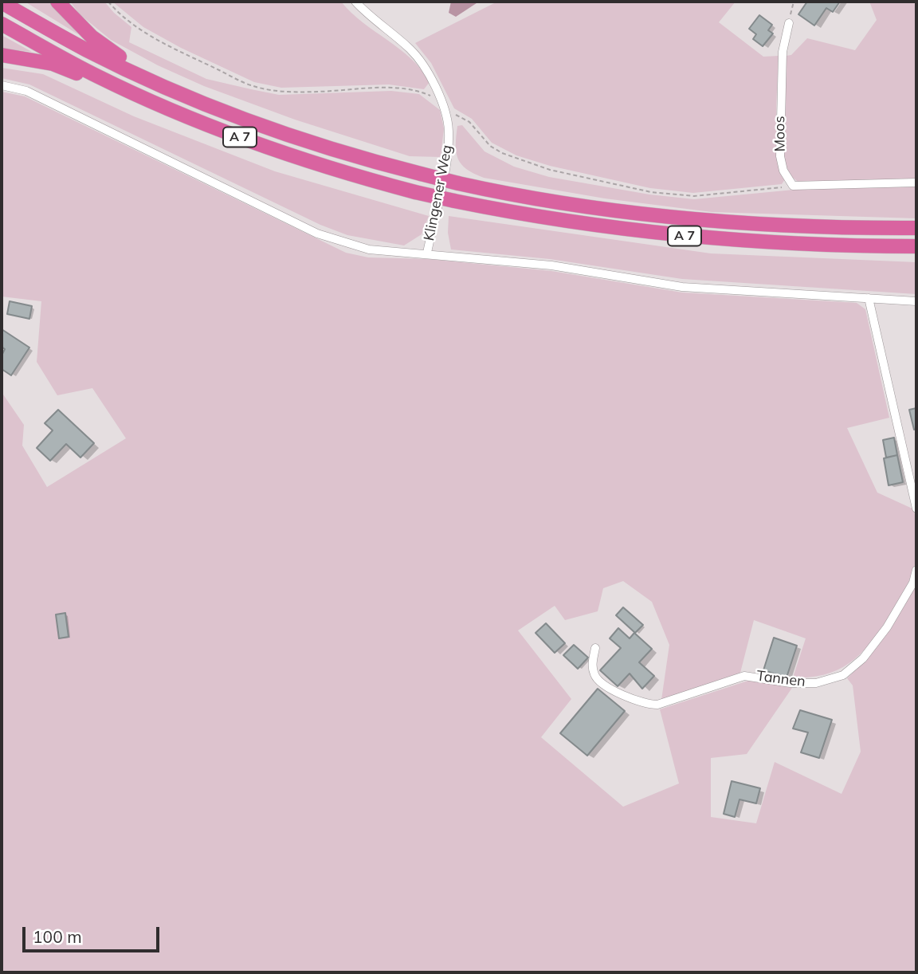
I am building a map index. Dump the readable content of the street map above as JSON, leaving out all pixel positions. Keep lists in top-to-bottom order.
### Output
{
  "streets": {
    "highway": ["A 7"],
    "street": ["Moos", "Klingener Weg", "Tannen"]
  },
  "scale_bar": "100 m"
}
